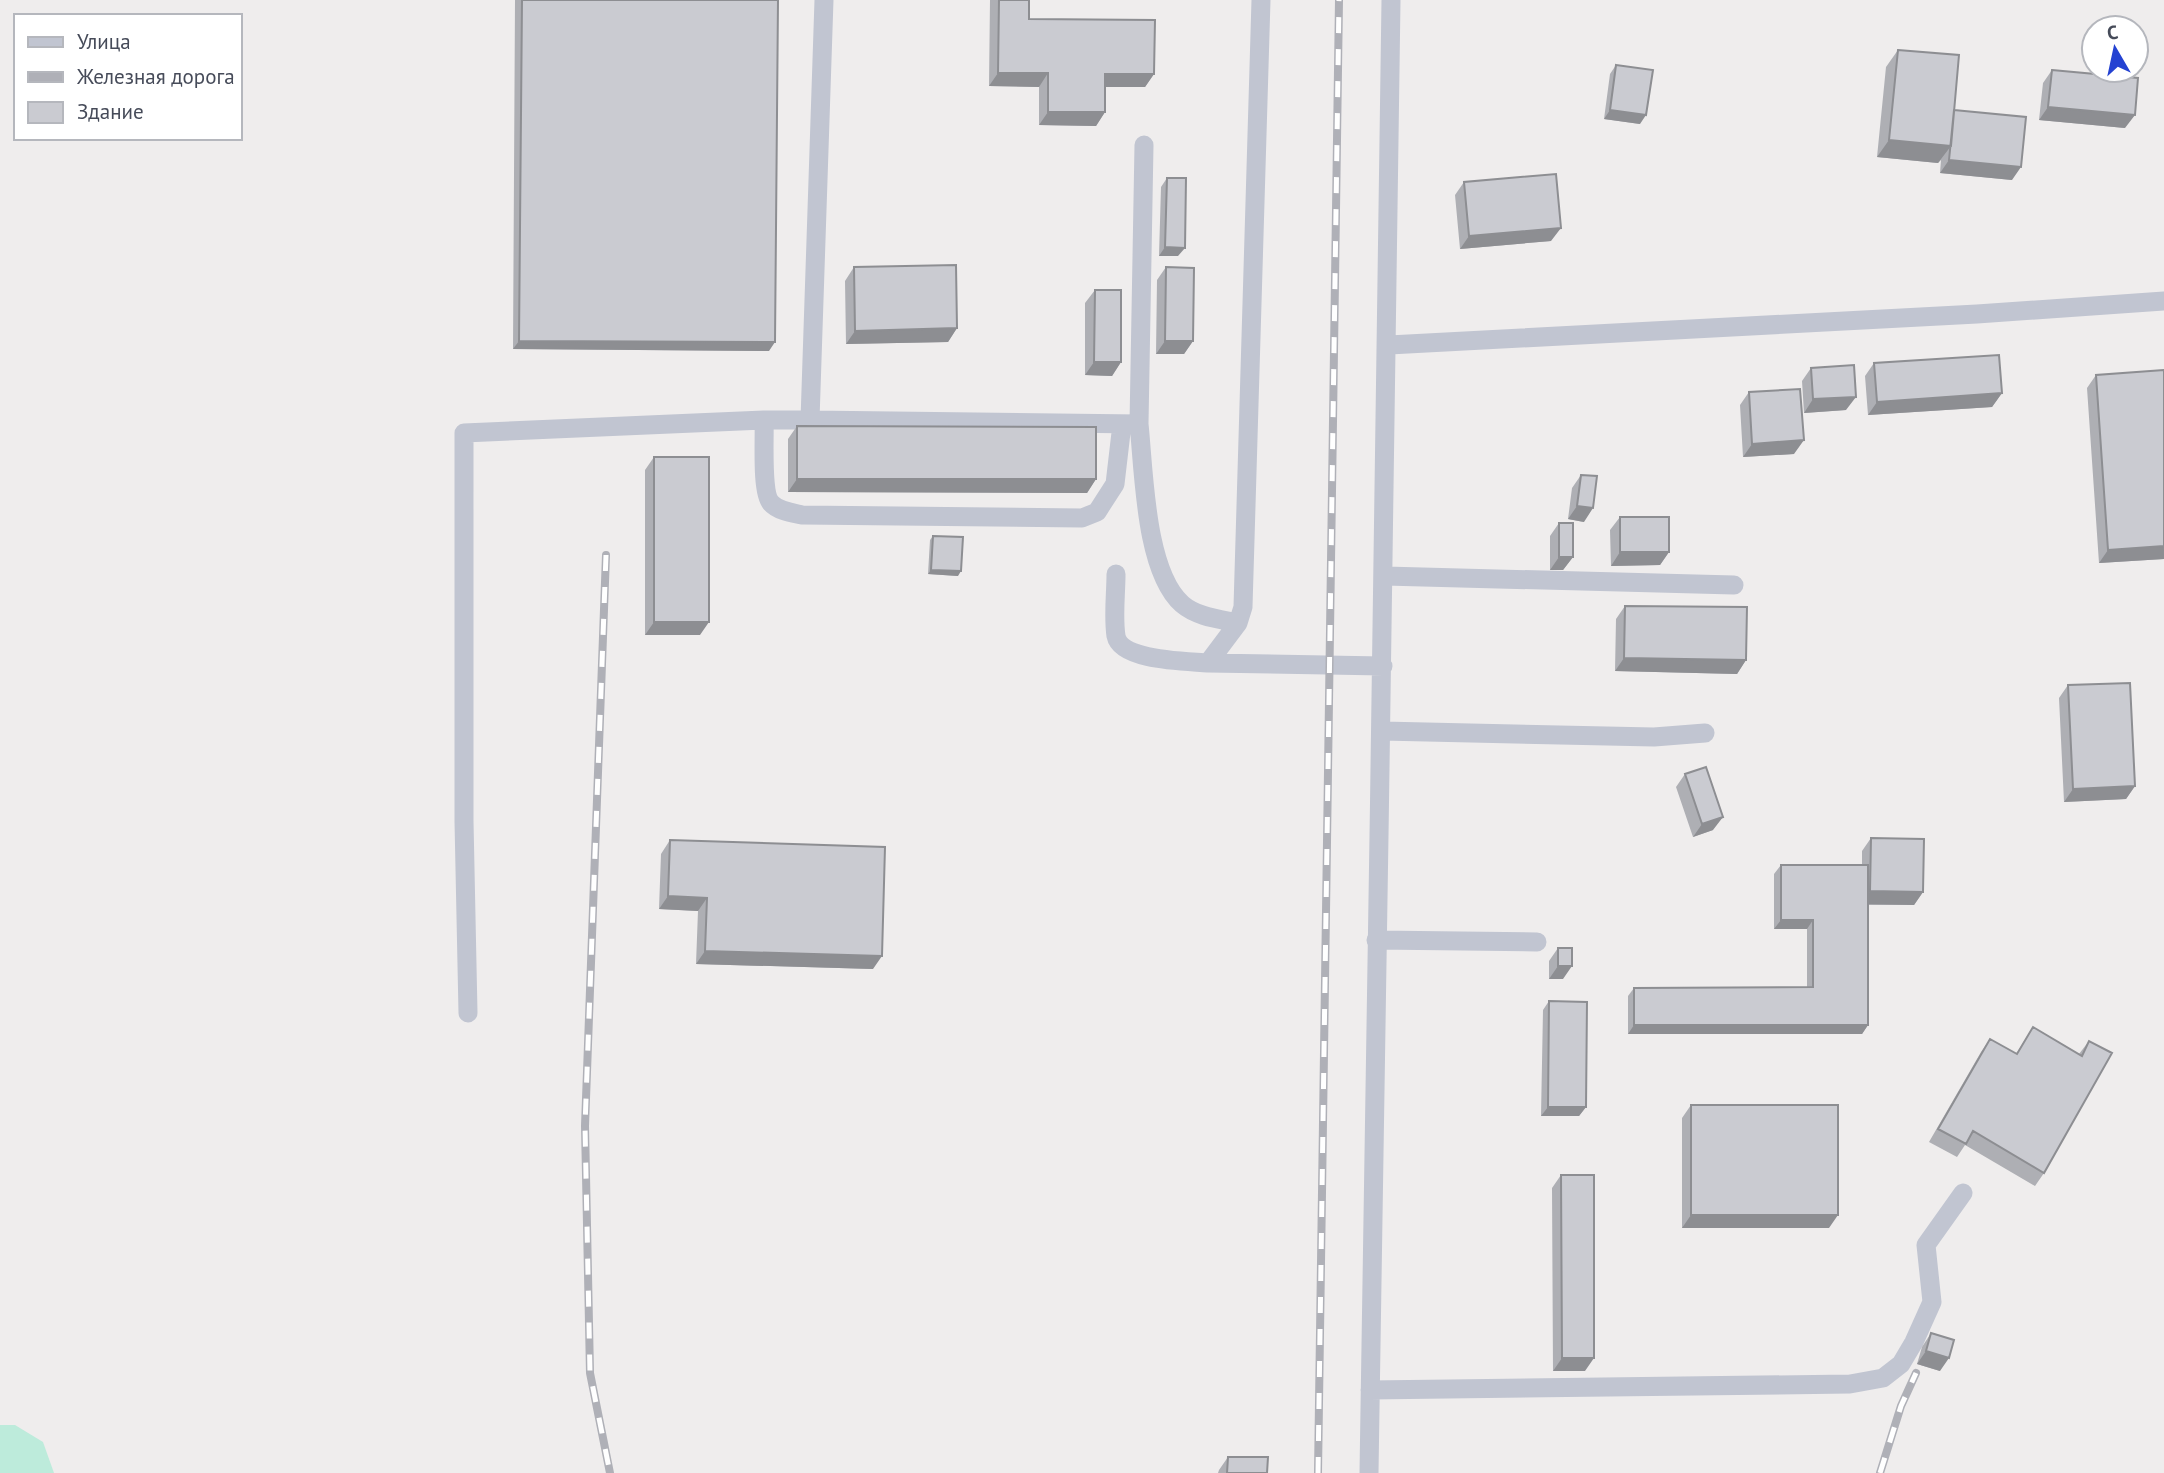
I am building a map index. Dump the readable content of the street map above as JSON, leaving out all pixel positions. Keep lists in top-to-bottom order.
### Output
{
  "legend": ["Улица", "Железная дорога", "Здание"],
  "north": "top"
}
